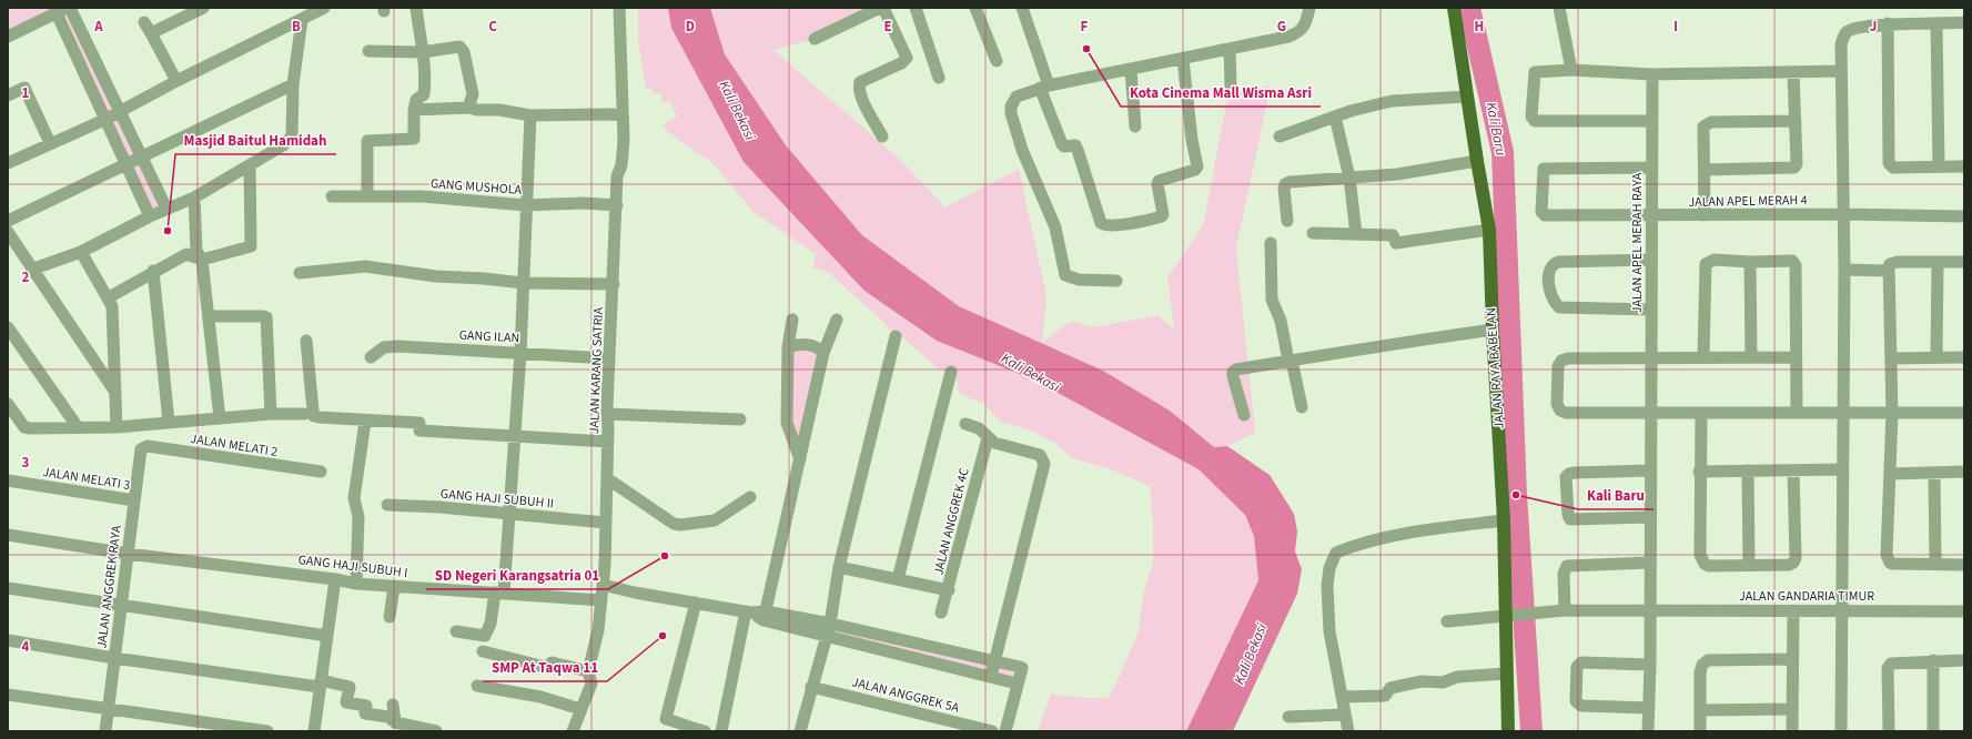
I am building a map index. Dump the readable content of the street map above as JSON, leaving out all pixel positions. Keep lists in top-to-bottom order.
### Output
{
  "streets": {
    "main road": ["JALAN RAYA BABELAN"],
    "street": [
      "GANG MUSHOLA",
      "JALAN APEL MERAH 4",
      "JALAN APEL MERAH RAYA",
      "GANG ILAN",
      "JALAN KARANG SATRIA",
      "JALAN MELATI 2",
      "JALAN MELATI 3",
      "GANG HAJI SUBUH II",
      "JALAN ANGGREK 4C",
      "GANG HAJI SUBUH I",
      "JALAN ANGGREK RAYA",
      "JALAN GANDARIA TIMUR",
      "JALAN ANGGREK 5A"
    ]
  },
  "crossings": [
    ["GANG MUSHOLA", "JALAN KARANG SATRIA"],
    ["JALAN APEL MERAH 4", "JALAN APEL MERAH RAYA"],
    ["JALAN APEL MERAH RAYA", "JALAN GANDARIA TIMUR"],
    ["GANG ILAN", "JALAN KARANG SATRIA"],
    ["JALAN RAYA BABELAN", "JALAN GANDARIA TIMUR"],
    ["JALAN KARANG SATRIA", "GANG HAJI SUBUH II"],
    ["JALAN KARANG SATRIA", "GANG HAJI SUBUH I"],
    ["JALAN MELATI 2", "JALAN ANGGREK RAYA"],
    ["JALAN MELATI 3", "JALAN ANGGREK RAYA"],
    ["GANG HAJI SUBUH I", "JALAN ANGGREK RAYA"]
  ],
  "water": ["Kali Bekasi", "Kali Baru"],
  "places": [
    "Kota Cinema Mall Wisma Asri",
    "Masjid Baitul Hamidah",
    "Kali Baru",
    "SD Negeri Karangsatria 01",
    "SMP At Taqwa 11"
  ],
  "grid": {
    "columns": [
      "A",
      "B",
      "C",
      "D",
      "E",
      "F",
      "G",
      "H",
      "I",
      "J"
    ],
    "rows": [
      "1",
      "2",
      "3",
      "4"
    ]
  }
}
